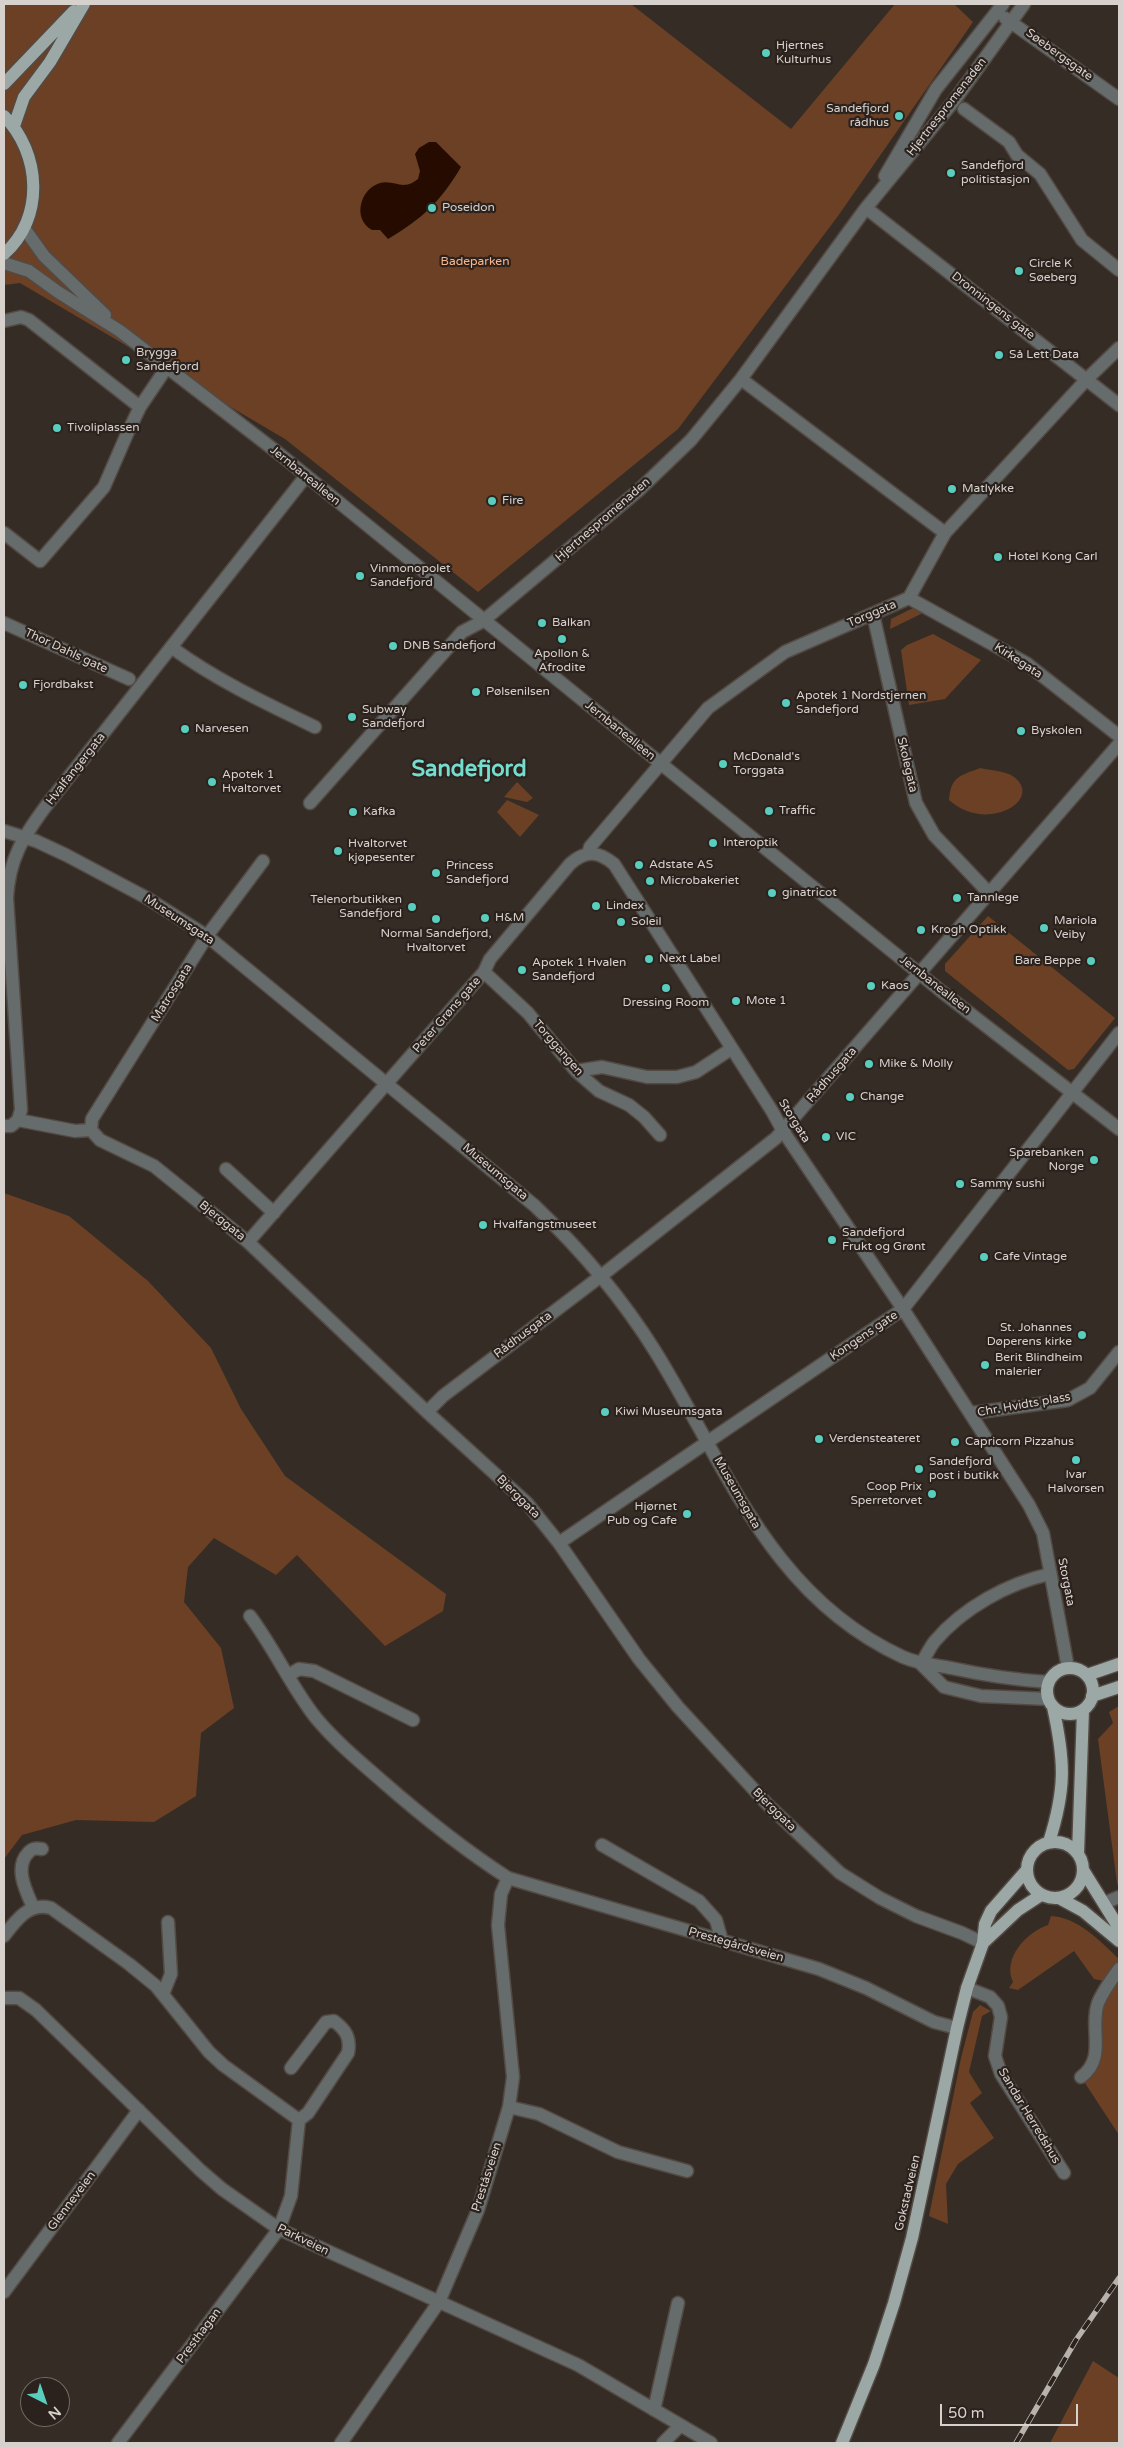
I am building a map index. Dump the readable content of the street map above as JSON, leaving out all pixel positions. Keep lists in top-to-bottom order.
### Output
{
  "streets": {
    "main road": ["Gokstadveien"],
    "street": [
      "Søebergsgate",
      "Hjertnespromenaden",
      "Dronningens gate",
      "Jernbanealleen",
      "Torggata",
      "Thor Dahls gate",
      "Kirkegata",
      "Skolegata",
      "Hvalfangergata",
      "Museumsgata",
      "Matrosgata",
      "Peter Grøns gate",
      "Torggangen",
      "Rådhusgata",
      "Storgata",
      "Bjerggata",
      "Kongens gate",
      "Chr. Hvidts plass",
      "Prestegårdsveien",
      "Sandar Herredshus",
      "Preståsveien",
      "Glenneveien",
      "Parkveien",
      "Presthagan"
    ]
  },
  "crossings": [
    ["Søebergsgate", "Hjertnespromenaden"],
    ["Hjertnespromenaden", "Dronningens gate"],
    ["Hjertnespromenaden", "Jernbanealleen"],
    ["Dronningens gate", "Torggata"],
    ["Jernbanealleen", "Torggata"],
    ["Jernbanealleen", "Hvalfangergata"],
    ["Jernbanealleen", "Peter Grøns gate"],
    ["Jernbanealleen", "Rådhusgata"],
    ["Jernbanealleen", "Kongens gate"],
    ["Torggata", "Kirkegata"],
    ["Torggata", "Skolegata"],
    ["Torggata", "Peter Grøns gate"],
    ["Skolegata", "Rådhusgata"],
    ["Hvalfangergata", "Museumsgata"],
    ["Museumsgata", "Matrosgata"],
    ["Museumsgata", "Peter Grøns gate"],
    ["Museumsgata", "Rådhusgata"],
    ["Museumsgata", "Storgata"],
    ["Museumsgata", "Kongens gate"],
    ["Matrosgata", "Bjerggata"],
    ["Peter Grøns gate", "Torggangen"],
    ["Peter Grøns gate", "Storgata"],
    ["Peter Grøns gate", "Bjerggata"],
    ["Rådhusgata", "Storgata"],
    ["Rådhusgata", "Bjerggata"],
    ["Storgata", "Kongens gate"],
    ["Storgata", "Chr. Hvidts plass"],
    ["Bjerggata", "Kongens gate"],
    ["Bjerggata", "Gokstadveien"],
    ["Prestegårdsveien", "Preståsveien"],
    ["Prestegårdsveien", "Gokstadveien"],
    ["Sandar Herredshus", "Gokstadveien"],
    ["Preståsveien", "Parkveien"],
    ["Glenneveien", "Parkveien"],
    ["Parkveien", "Presthagan"]
  ],
  "districts": ["Sandefjord"],
  "parks": ["Badeparken"],
  "places": [
    "Hjertnes Kulturhus",
    "Sandefjord rådhus",
    "Sandefjord politistasjon",
    "Poseidon",
    "Circle K Søeberg",
    "Så Lett Data",
    "Brygga Sandefjord",
    "Tivoliplassen",
    "Matlykke",
    "Fire",
    "Hotel Kong Carl",
    "Vinmonopolet Sandefjord",
    "Balkan",
    "Apollon & Afrodite",
    "DNB Sandefjord",
    "Fjordbakst",
    "Pølsenilsen",
    "Apotek 1 Nordstjernen Sandefjord",
    "Subway Sandefjord",
    "Narvesen",
    "Byskolen",
    "McDonald's Torggata",
    "Apotek 1 Hvaltorvet",
    "Traffic",
    "Kafka",
    "Interoptik",
    "Hvaltorvet kjøpesenter",
    "Adstate AS",
    "Princess Sandefjord",
    "Microbakeriet",
    "ginatricot",
    "Tannlege",
    "Lindex",
    "Telenorbutikken Sandefjord",
    "H&M",
    "Normal Sandefjord, Hvaltorvet",
    "Soleil",
    "Mariola Veiby",
    "Krogh Optikk",
    "Next Label",
    "Bare Beppe",
    "Apotek 1 Hvalen Sandefjord",
    "Kaos",
    "Dressing Room",
    "Mote 1",
    "Mike & Molly",
    "Change",
    "VIC",
    "Sparebanken Norge",
    "Sammy sushi",
    "Hvalfangstmuseet",
    "Sandefjord Frukt og Grønt",
    "Cafe Vintage",
    "St. Johannes Døperens kirke",
    "Berit Blindheim malerier",
    "Kiwi Museumsgata",
    "Verdensteateret",
    "Capricorn Pizzahus",
    "Ivar Halvorsen",
    "Sandefjord post i butikk",
    "Coop Prix Sperretorvet",
    "Hjørnet Pub og Cafe"
  ],
  "scale_bar": "50 m",
  "north": "bottom right"
}
